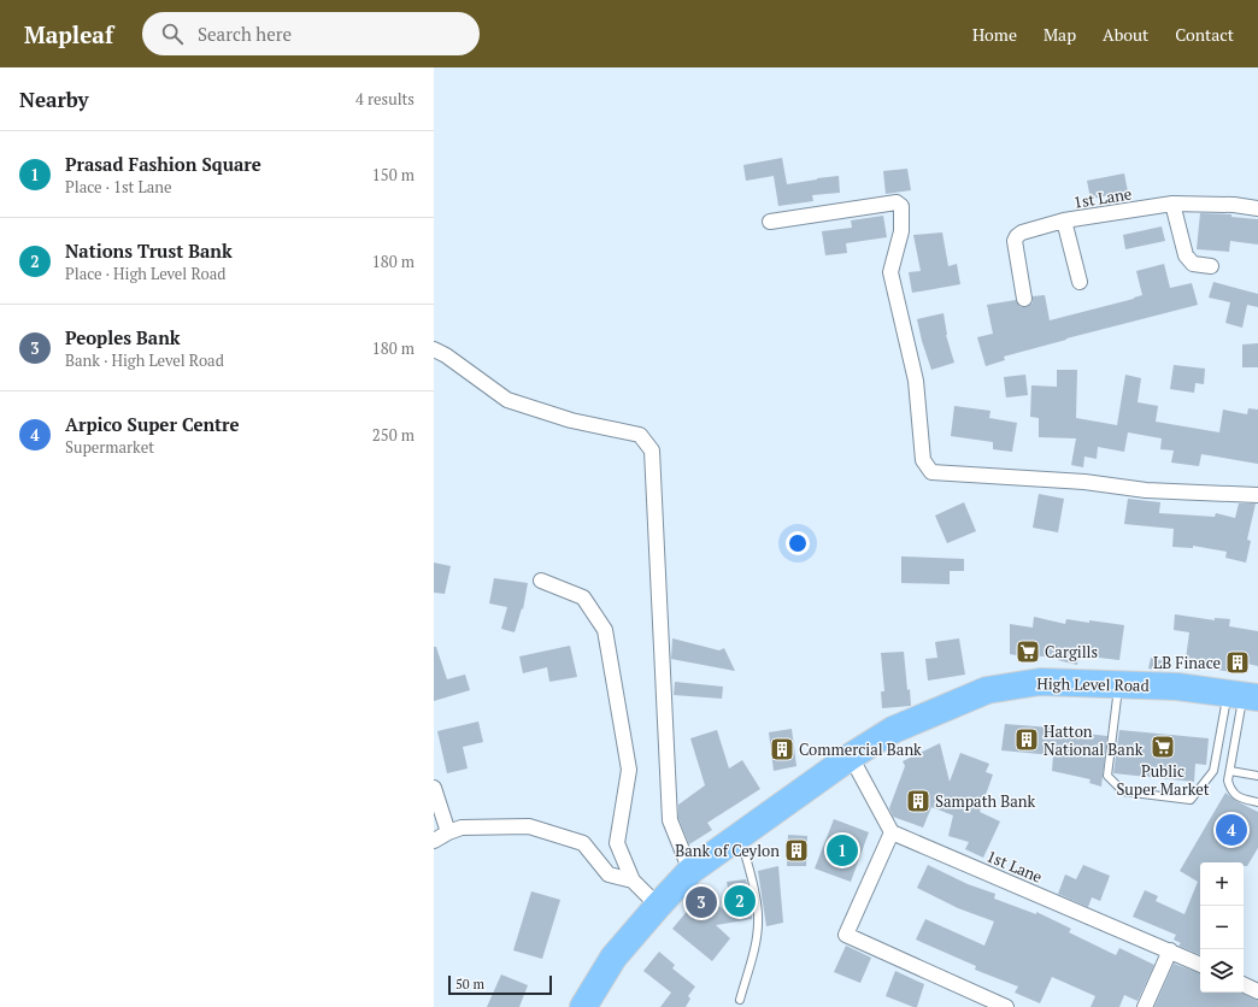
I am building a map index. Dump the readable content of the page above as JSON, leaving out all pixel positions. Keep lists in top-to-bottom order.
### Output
{
  "streets": {
    "highway": ["High Level Road"],
    "street": ["1st Lane"]
  },
  "places": {
    "supermarket": ["Cargills", "Public Super Market"],
    "building": [
      "LB Finace",
      "Hatton National Bank",
      "Commercial Bank",
      "Sampath Bank",
      "Bank of Ceylon"
    ]
  },
  "scale_bar": "50 m",
  "page": {
    "header": "Mapleaf",
    "search": "Search here",
    "nav": [
      "Home",
      "Map",
      "About",
      "Contact"
    ],
    "heading": ["Nearby", "4 results"],
    "list": [
      {
        "mark": "1",
        "name": "Prasad Fashion Square",
        "note": "Place · 1st Lane",
        "value": "150 m"
      },
      {
        "mark": "2",
        "name": "Nations Trust Bank",
        "note": "Place · High Level Road",
        "value": "180 m"
      },
      {
        "mark": "3",
        "name": "Peoples Bank",
        "note": "Bank · High Level Road",
        "value": "180 m"
      },
      {
        "mark": "4",
        "name": "Arpico Super Centre",
        "note": "Supermarket",
        "value": "250 m"
      }
    ],
    "pins": [
      "4",
      "1",
      "2",
      "3"
    ],
    "map_buttons": ["+", "−"],
    "scale": "50 m"
  }
}
